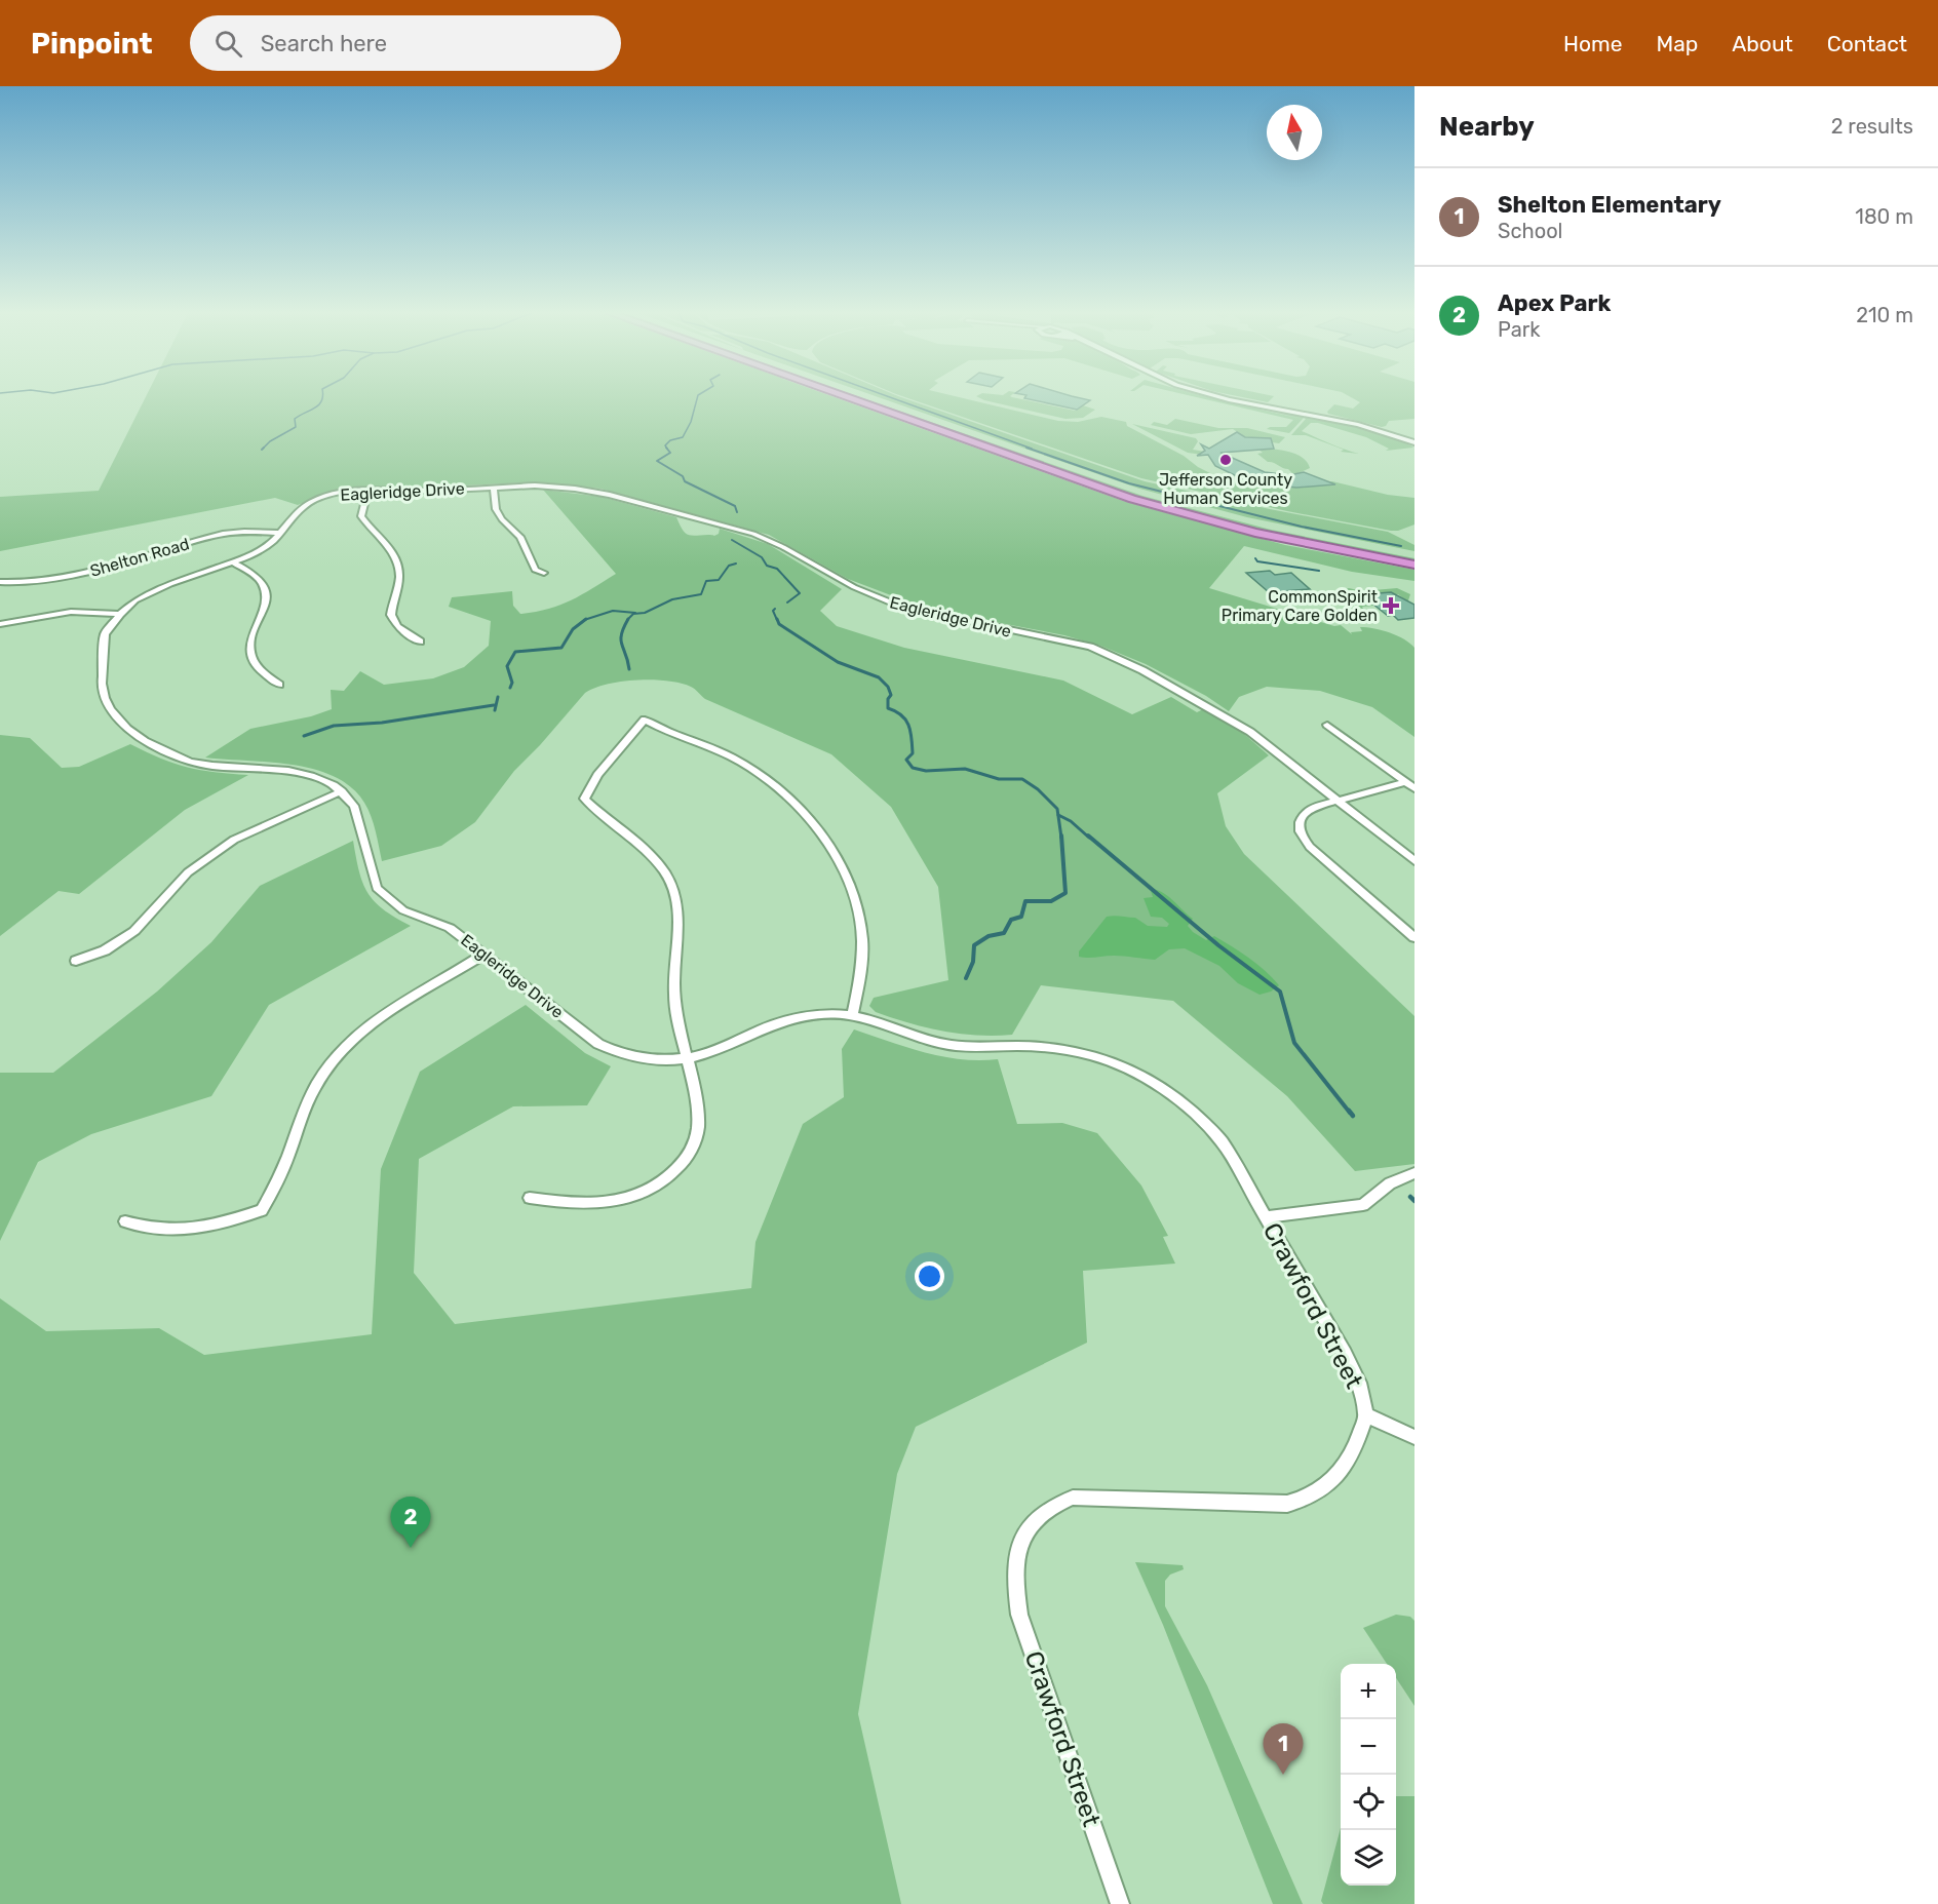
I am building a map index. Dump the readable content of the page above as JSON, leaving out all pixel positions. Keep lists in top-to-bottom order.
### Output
{
  "streets": {
    "street": ["Eagleridge Drive", "Shelton Road", "Crawford Street"]
  },
  "crossings": [
    ["Eagleridge Drive", "Shelton Road"],
    ["Eagleridge Drive", "Crawford Street"]
  ],
  "places": {
    "other": ["Jefferson County Human Services"],
    "health": ["CommonSpirit Primary Care Golden"]
  },
  "north": "top",
  "page": {
    "header": "Pinpoint",
    "search": "Search here",
    "nav": [
      "Home",
      "Map",
      "About",
      "Contact"
    ],
    "heading": ["Nearby", "2 results"],
    "list": [
      {
        "mark": "1",
        "name": "Shelton Elementary",
        "note": "School",
        "value": "180 m"
      },
      {
        "mark": "2",
        "name": "Apex Park",
        "note": "Park",
        "value": "210 m"
      }
    ],
    "pins": ["2", "1"],
    "map_buttons": ["+", "−"]
  }
}
